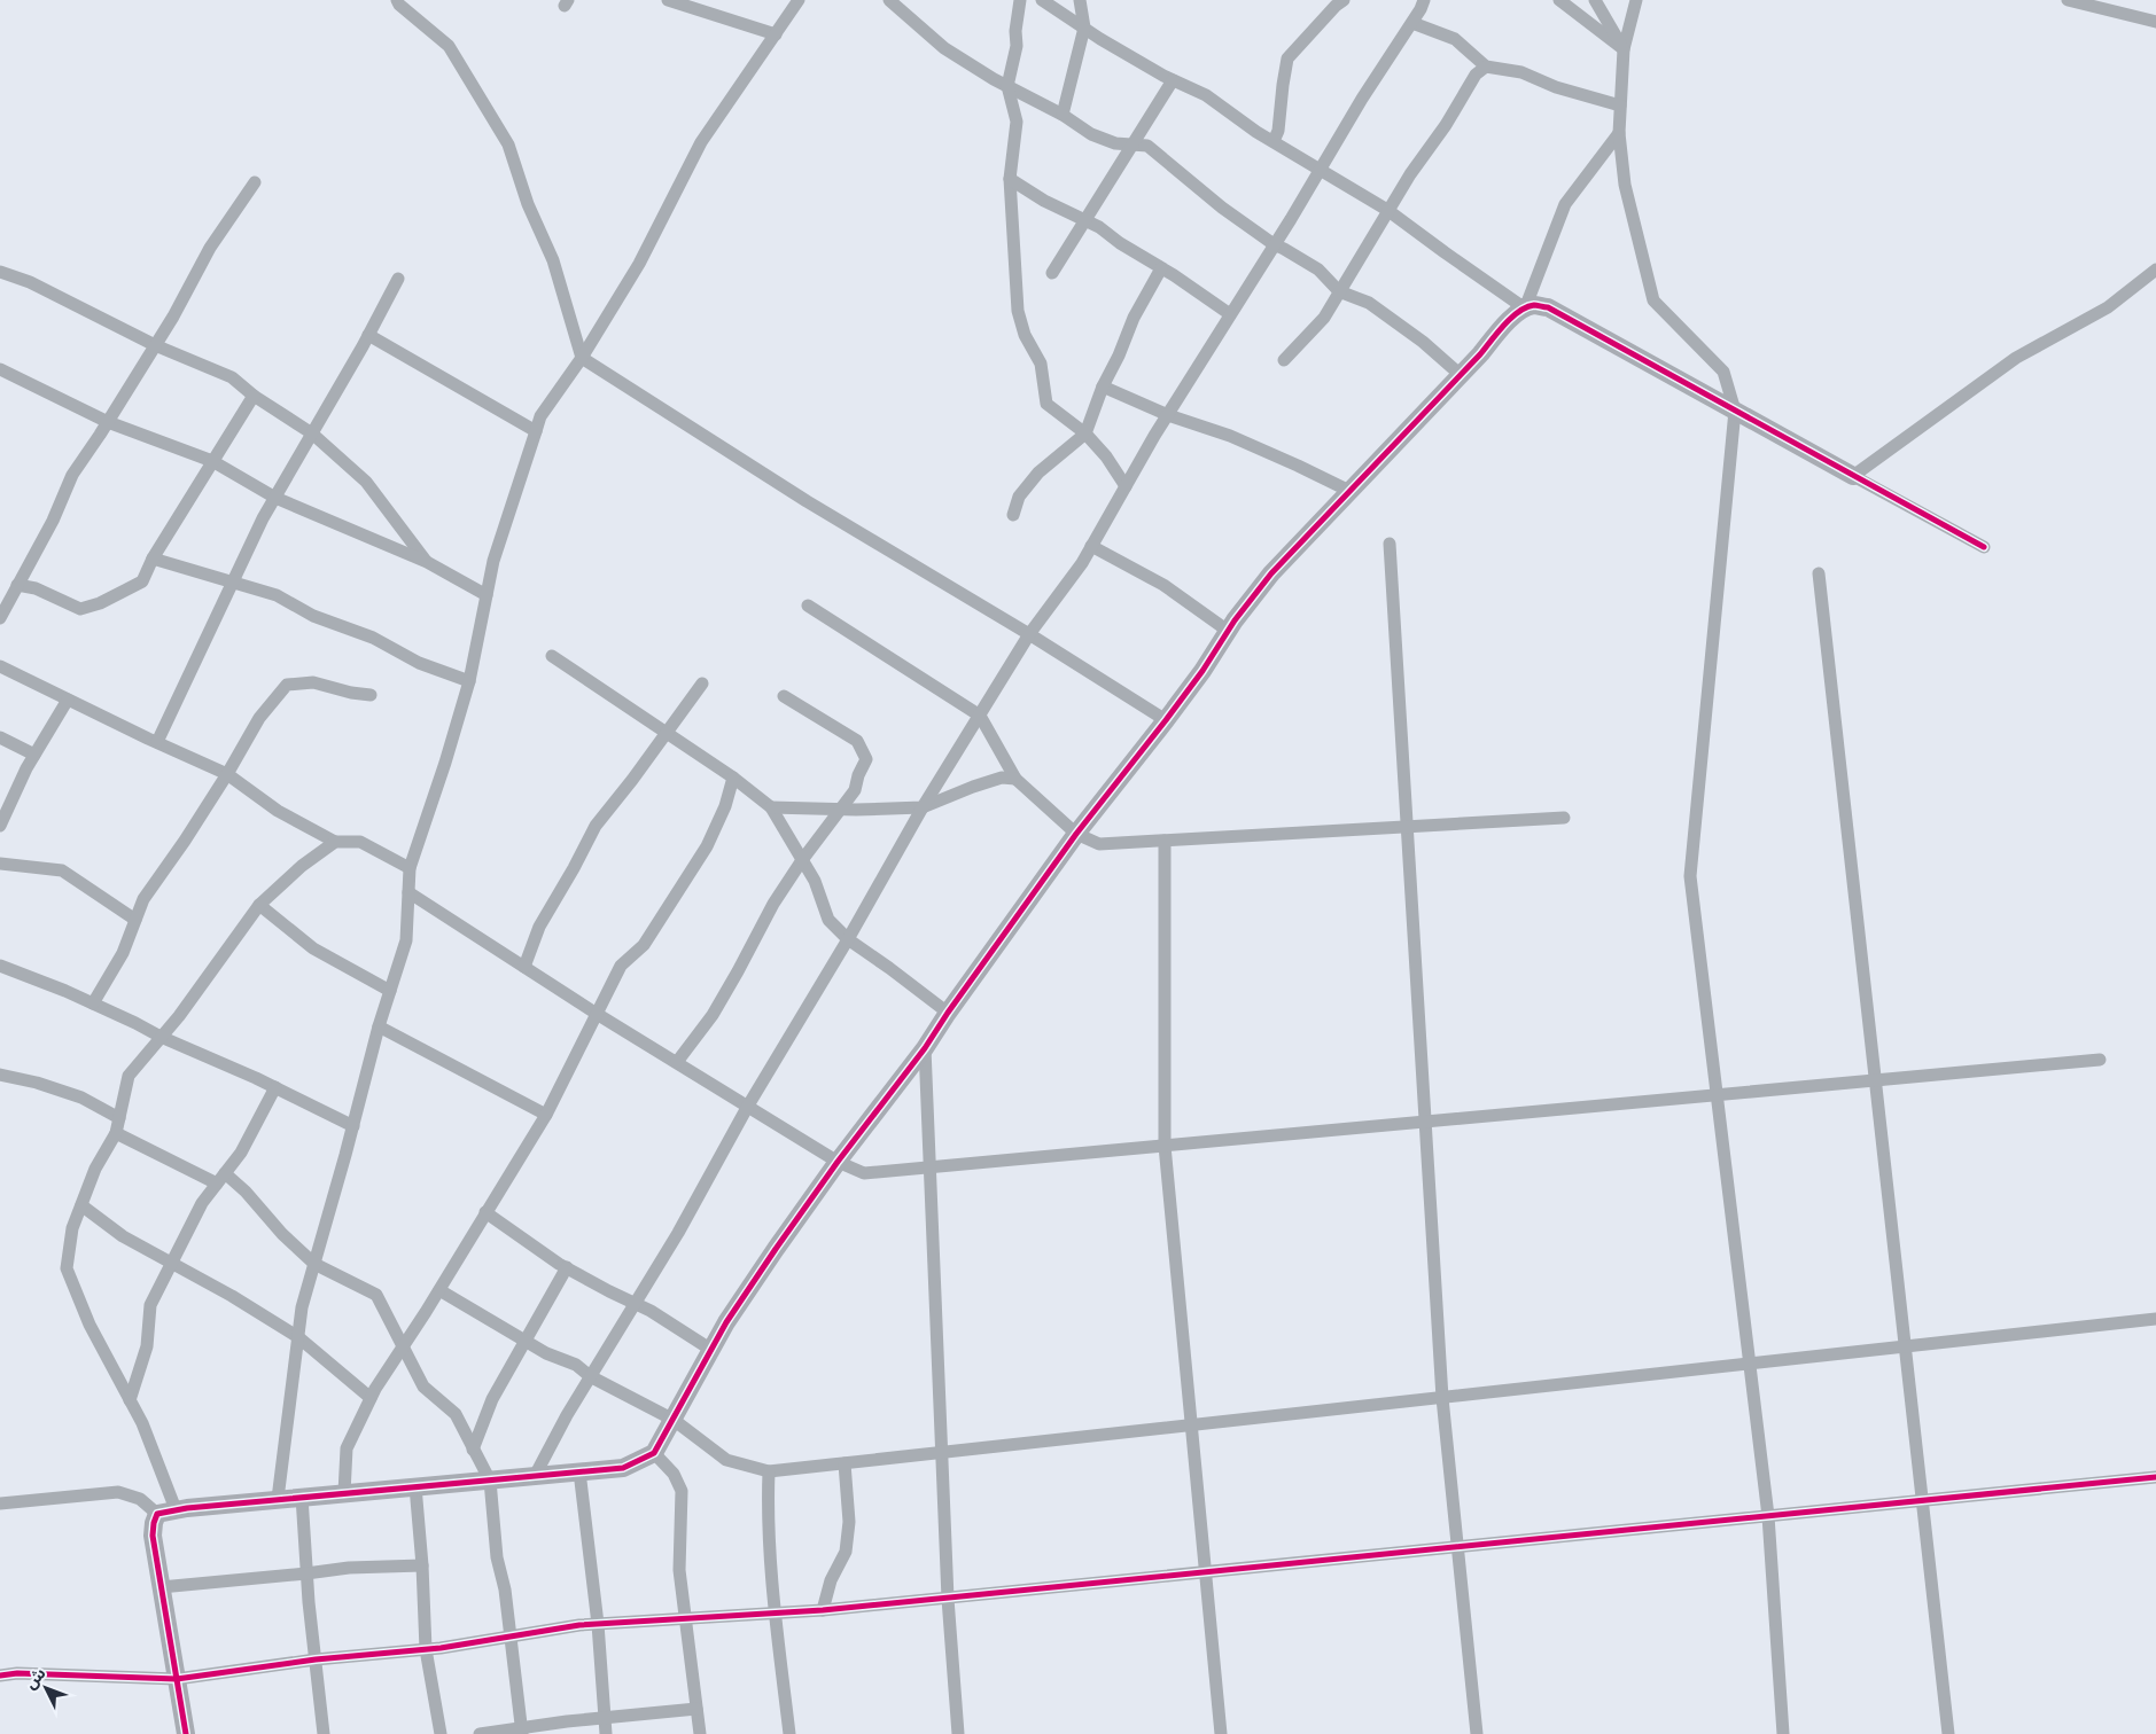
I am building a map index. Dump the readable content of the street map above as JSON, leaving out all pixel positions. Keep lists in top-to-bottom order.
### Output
{
  "north": "top left"
}
